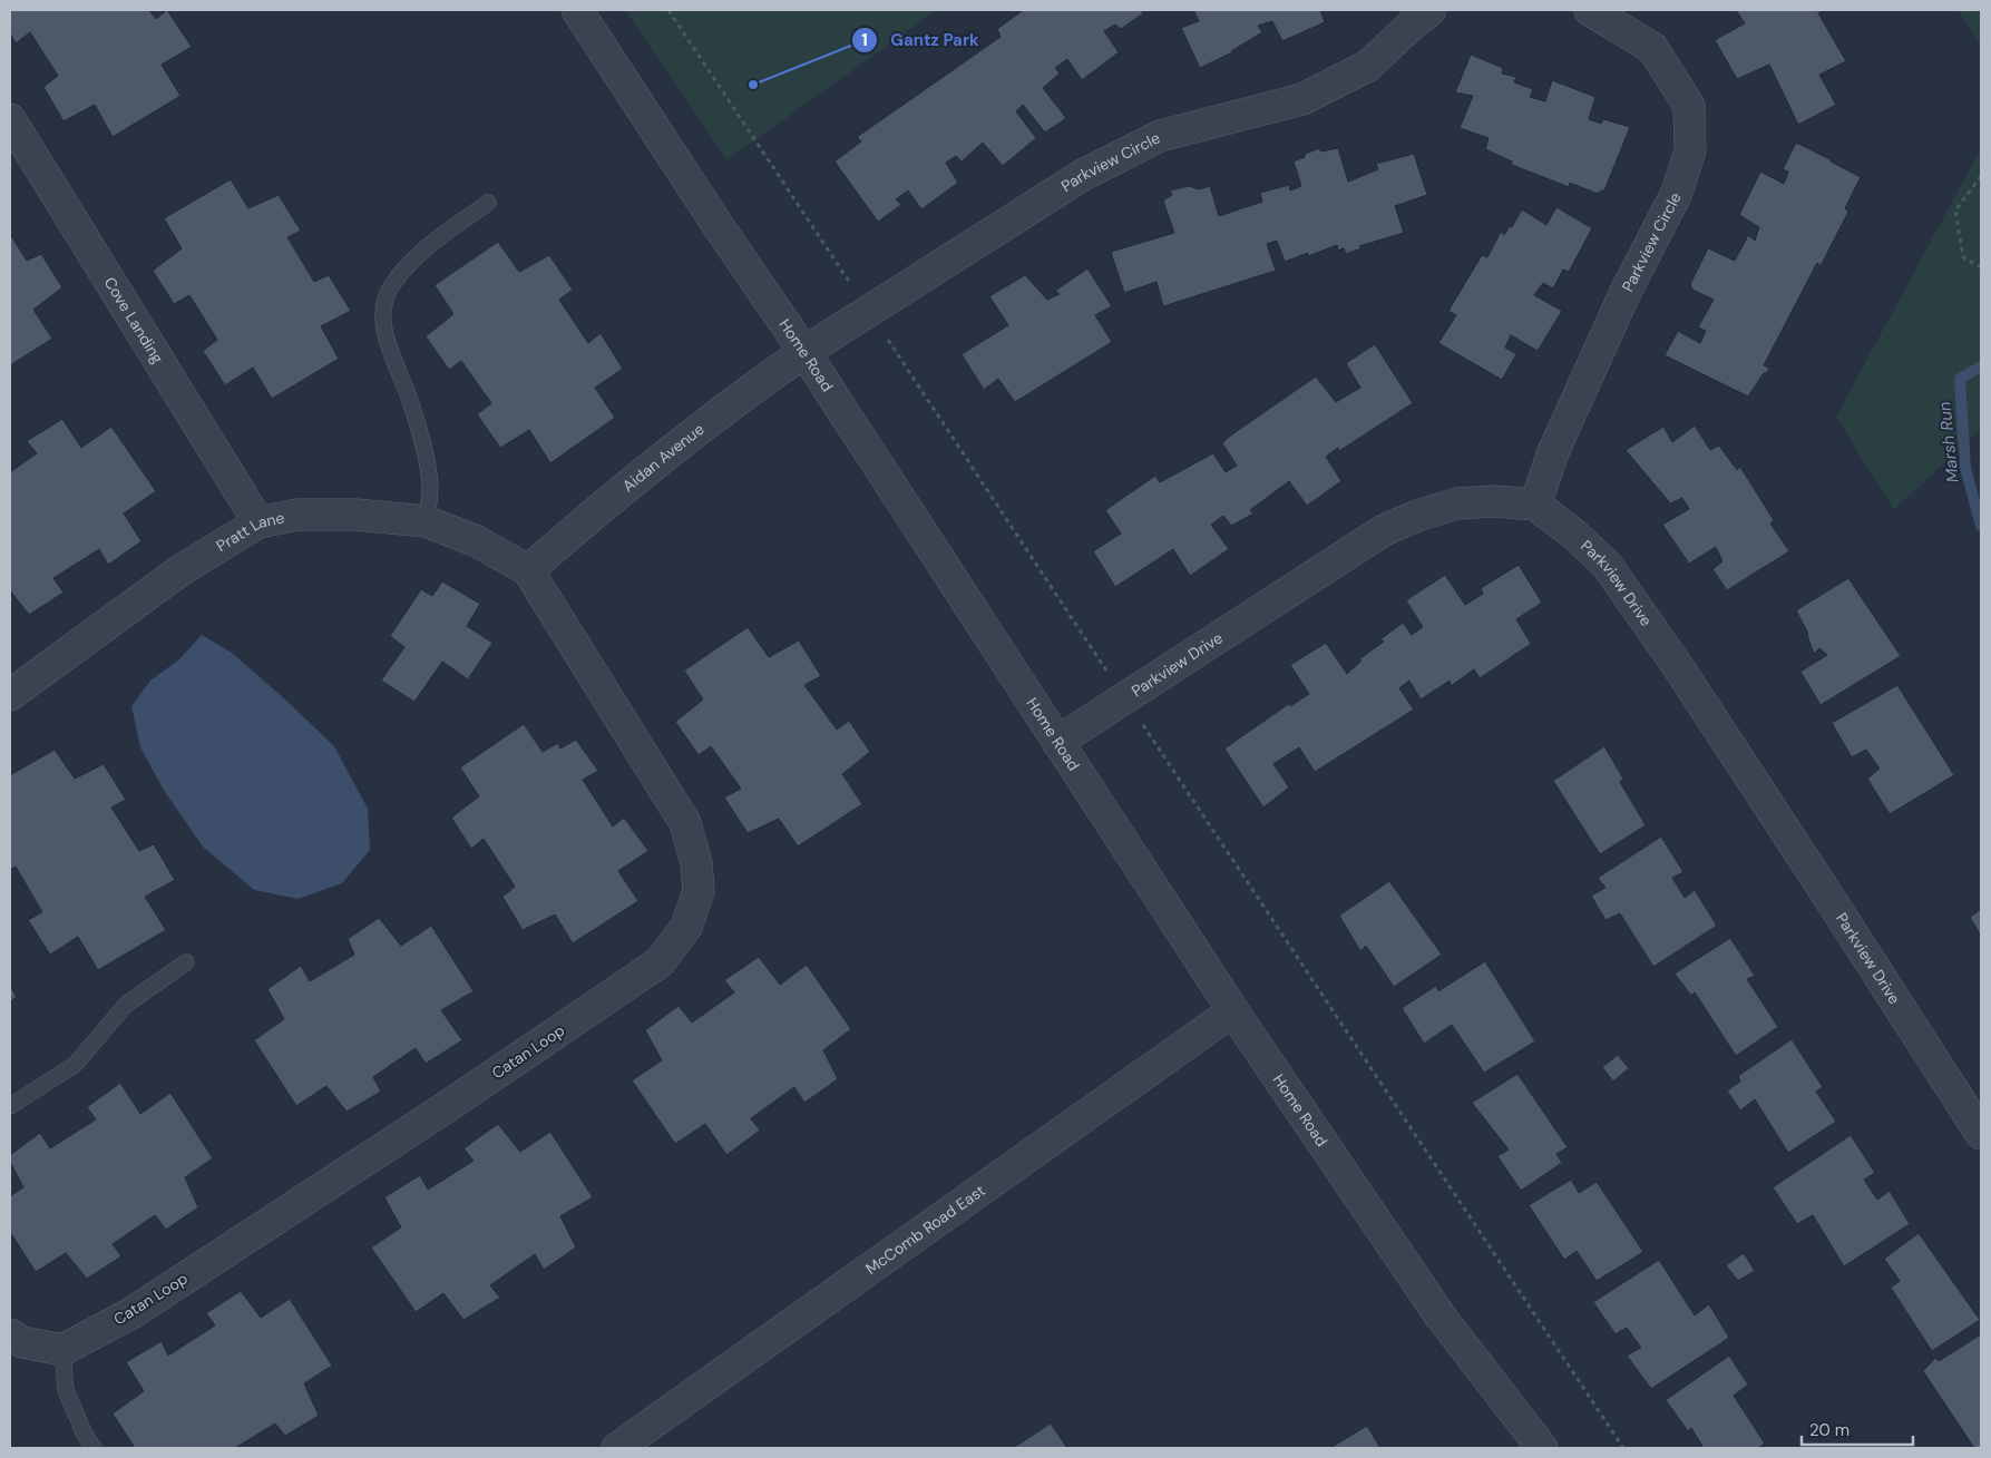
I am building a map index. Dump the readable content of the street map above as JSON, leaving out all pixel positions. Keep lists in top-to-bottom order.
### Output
{
  "streets": {
    "street": [
      "Parkview Circle",
      "Cove Landing",
      "Home Road",
      "Aidan Avenue",
      "Pratt Lane",
      "Parkview Drive",
      "Catan Loop",
      "McComb Road East"
    ]
  },
  "crossings": [
    ["Parkview Circle", "Home Road"],
    ["Parkview Circle", "Aidan Avenue"],
    ["Parkview Circle", "Parkview Drive"],
    ["Cove Landing", "Pratt Lane"],
    ["Home Road", "Aidan Avenue"],
    ["Home Road", "Parkview Drive"],
    ["Home Road", "McComb Road East"],
    ["Aidan Avenue", "Pratt Lane"],
    ["Aidan Avenue", "Catan Loop"],
    ["Pratt Lane", "Catan Loop"]
  ],
  "water": ["Marsh Run"],
  "places": ["Gantz Park"],
  "scale_bar": "20 m"
}
